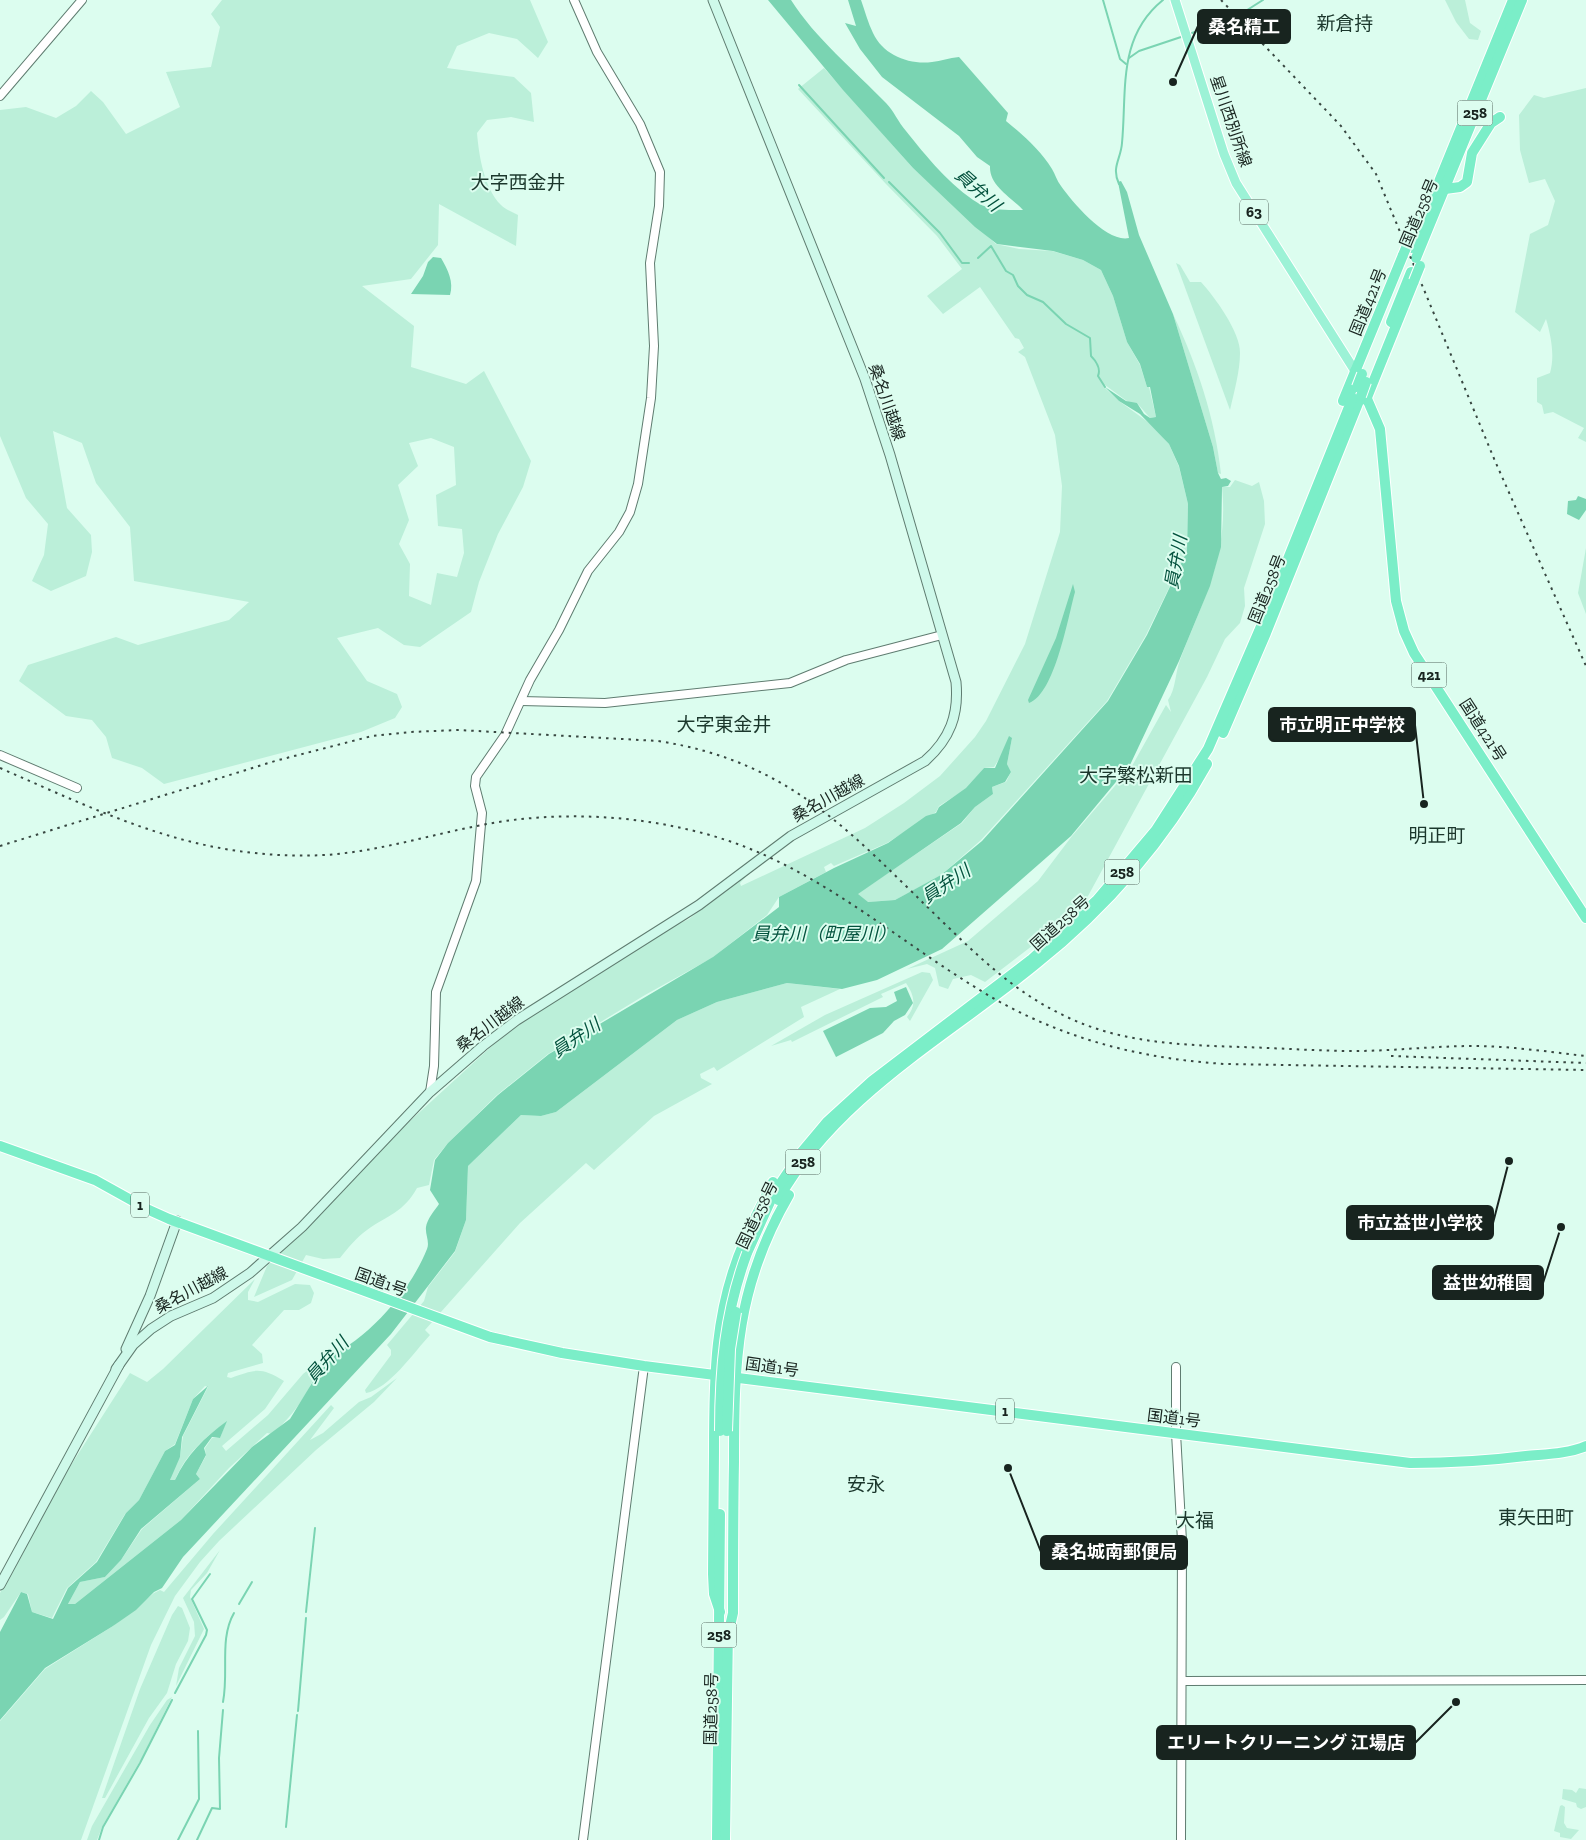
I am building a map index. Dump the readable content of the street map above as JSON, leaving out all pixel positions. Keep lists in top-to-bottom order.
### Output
{
  "streets": {
    "highway": [
      "258",
      "国道258号",
      "国道421号",
      "421",
      "1",
      "国道1号"
    ],
    "main road": ["星川西別所線", "63", "桑名川越線"]
  },
  "crossings": [
    ["星川西別所線", "国道258号"],
    ["星川西別所線", "国道421号"],
    ["国道258号", "国道421号"],
    ["桑名川越線", "国道1号"]
  ],
  "districts": [
    "新倉持",
    "大字西金井",
    "大字東金井",
    "大字繁松新田",
    "明正町",
    "安永",
    "東矢田町",
    "大福"
  ],
  "water": ["員弁川", "員弁川（町屋川）"],
  "places": [
    "桑名精工",
    "市立明正中学校",
    "市立益世小学校",
    "益世幼稚園",
    "桑名城南郵便局",
    "エリートクリーニング 江場店"
  ]
}
